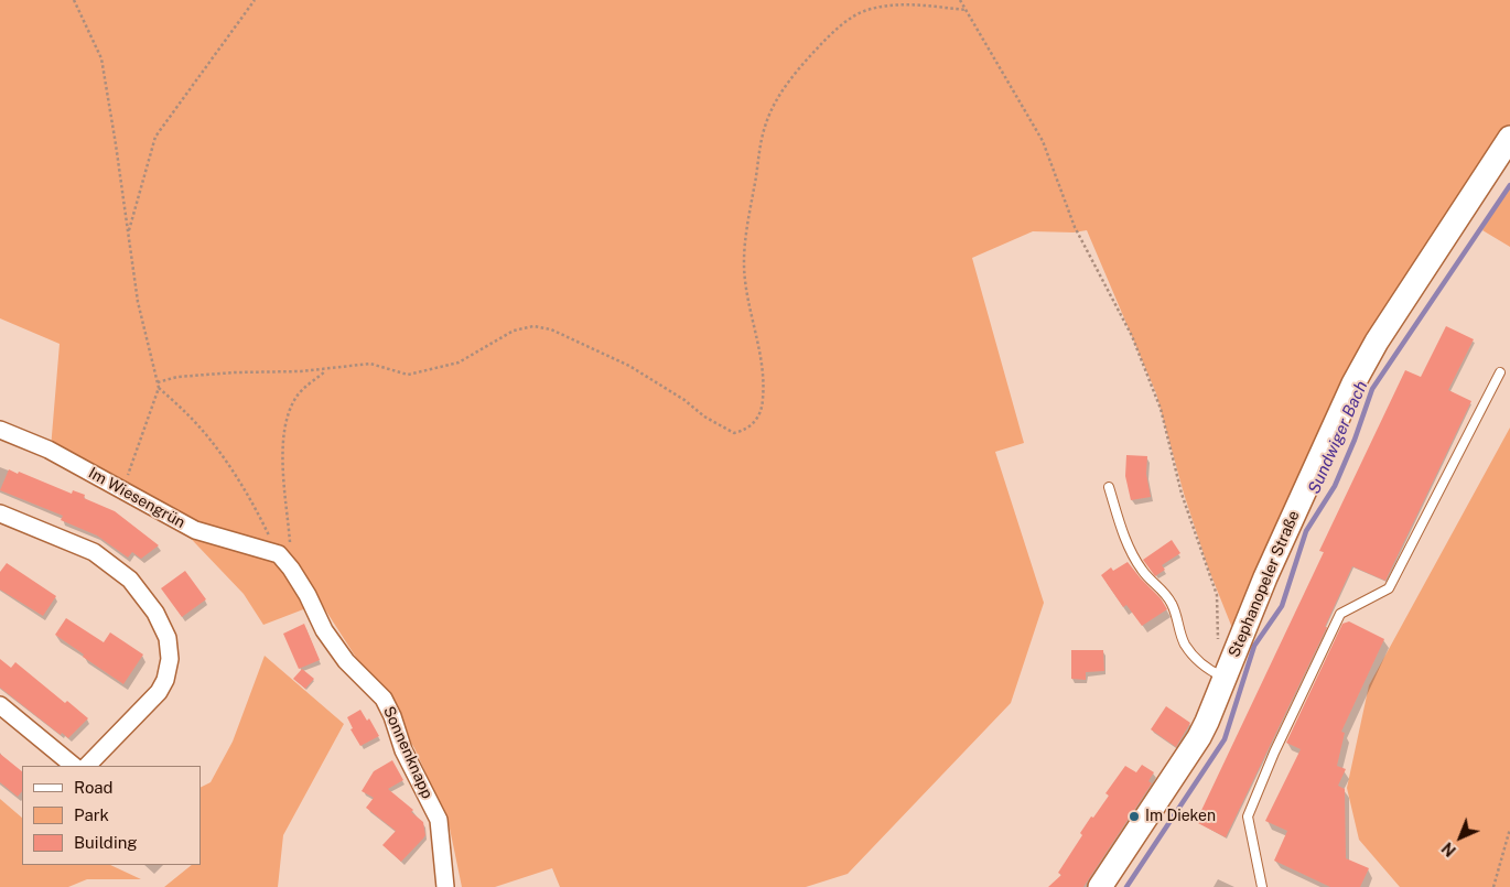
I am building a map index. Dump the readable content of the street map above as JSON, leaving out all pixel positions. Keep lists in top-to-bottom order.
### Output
{
  "streets": {
    "street": ["Im Wiesengrün", "Stephanopeler Straße", "Sonnenknapp"]
  },
  "crossings": [
    ["Im Wiesengrün", "Sonnenknapp"]
  ],
  "water": ["Sundwiger Bach"],
  "places": ["Im Dieken"],
  "legend": ["Road", "Park", "Building"],
  "north": "bottom left"
}
